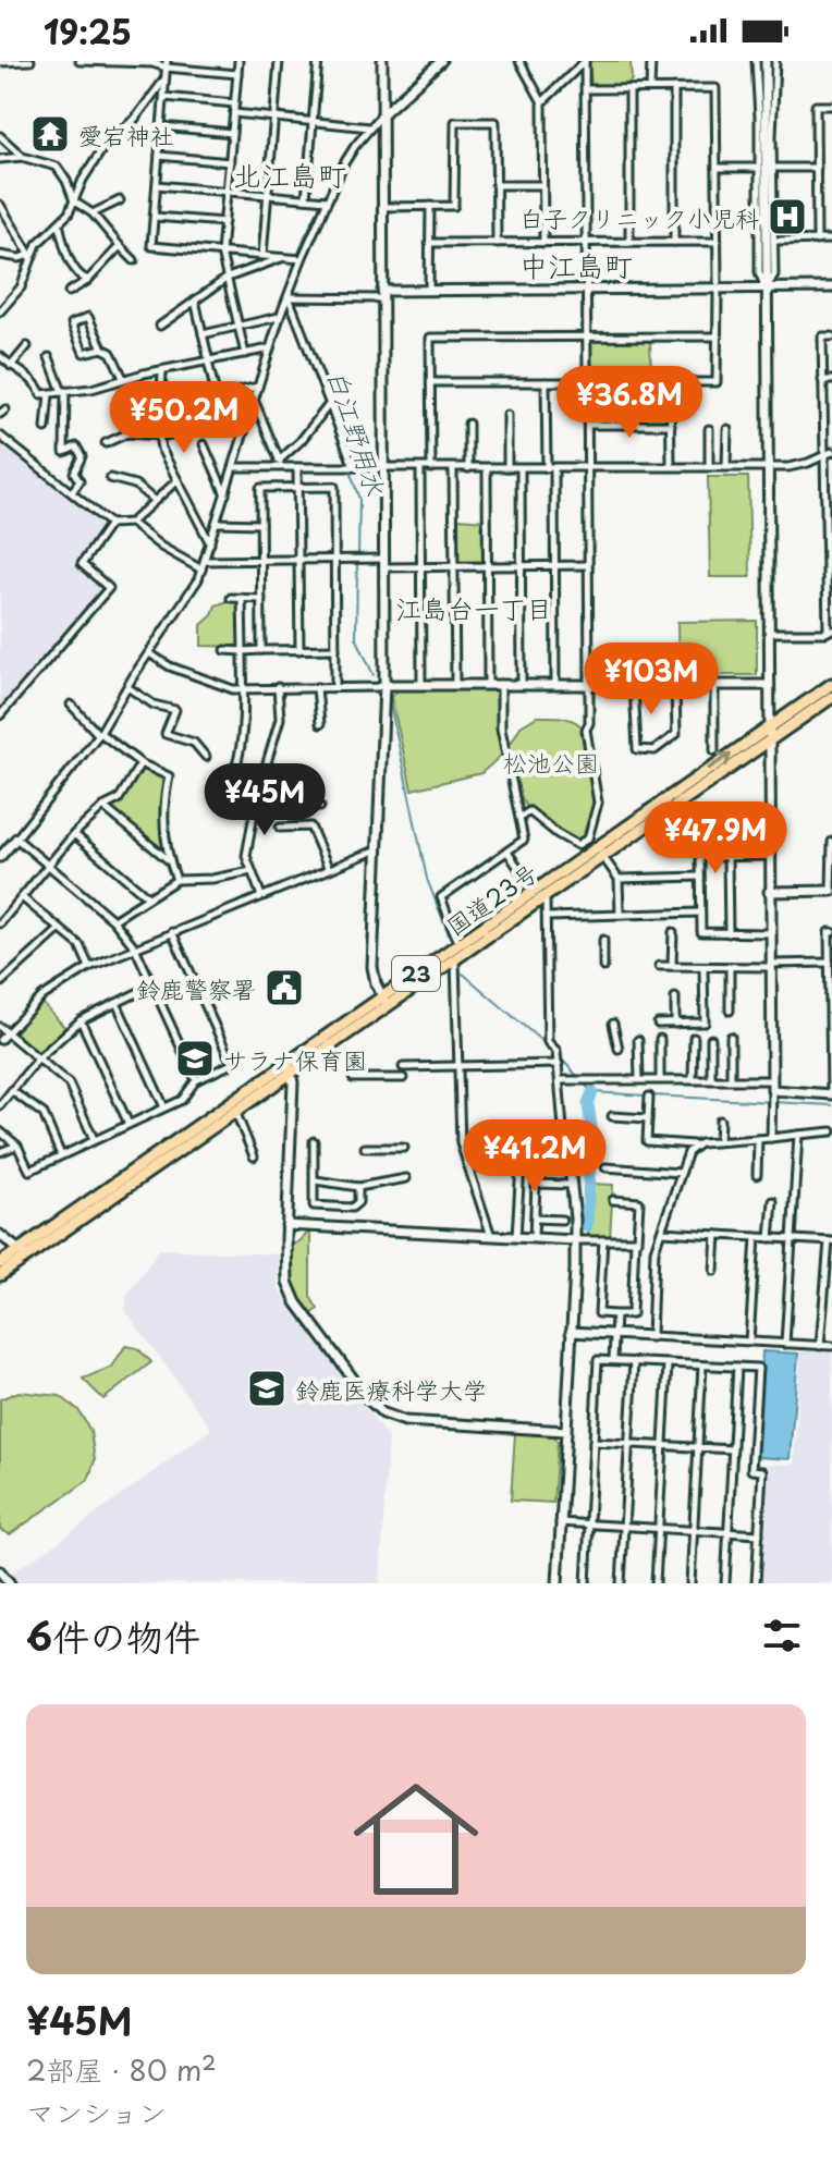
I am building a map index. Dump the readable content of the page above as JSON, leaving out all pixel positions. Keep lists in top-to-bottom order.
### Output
{
  "streets": {
    "highway": ["国道23号", "23"]
  },
  "districts": ["北江島町", "中江島町", "江島台一丁目"],
  "water": ["白江野用水"],
  "parks": ["松池公園"],
  "places": {
    "temple": ["愛宕神社"],
    "hospital": ["白子クリニック小児科"],
    "public building": ["鈴鹿警察署"],
    "school or university": ["サラナ保育園", "鈴鹿医療科学大学"]
  },
  "page": {
    "status": "19:25",
    "price": [
      "¥36.8M",
      "¥50.2M",
      "¥103M",
      "¥45M",
      "¥47.9M",
      "¥41.2M"
    ],
    "heading": "6件の物件",
    "list": [
      {
        "name": "¥45M",
        "note": "2部屋 · 80 m² · マンション"
      }
    ]
  }
}
